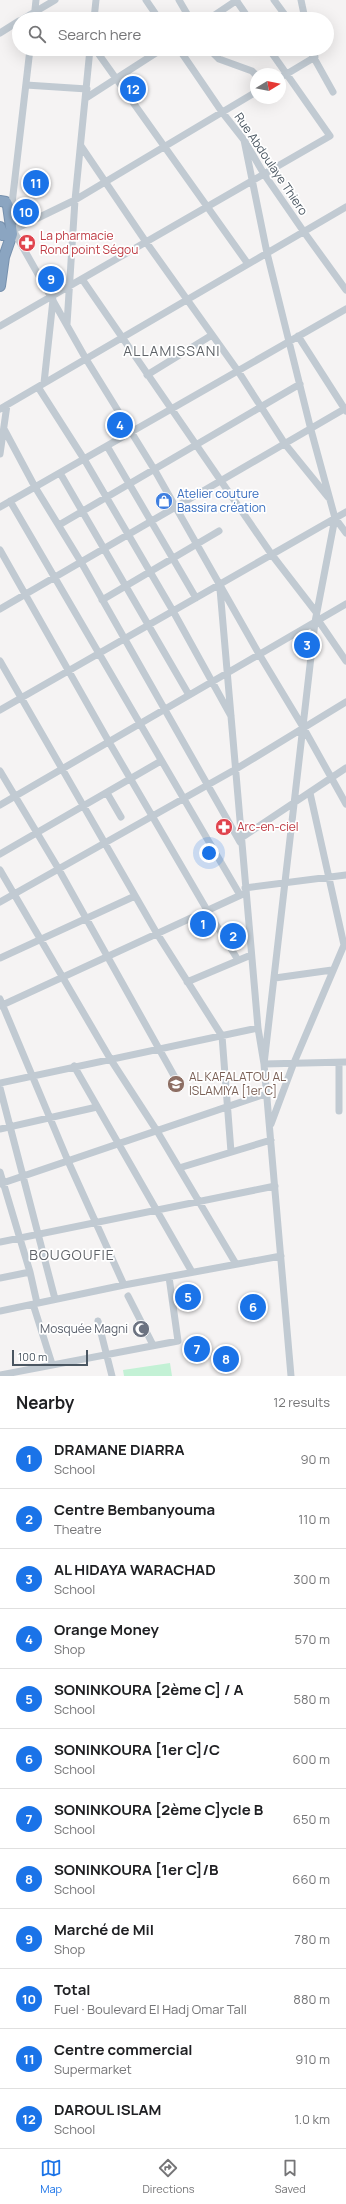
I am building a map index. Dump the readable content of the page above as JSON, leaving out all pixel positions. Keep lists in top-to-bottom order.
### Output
{
  "streets": {
    "street": ["Rue Abdoulaye Thiero"]
  },
  "districts": ["ALLAMISSANI", "BOUGOUFIE"],
  "places": {
    "pharmacy": ["La pharmacie Rond point Ségou", "Arc-en-ciel"],
    "shop": ["Atelier couture Bassira création"],
    "school or university": ["AL KAFALATOU AL ISLAMIYA [1er C]"],
    "mosque": ["Mosquée Magni"]
  },
  "scale_bar": "100 m",
  "north": "right",
  "page": {
    "search": "Search here",
    "pins": [
      "12",
      "11",
      "10",
      "9",
      "4",
      "3",
      "1",
      "2",
      "5",
      "6",
      "7",
      "8"
    ],
    "scale": "100 m",
    "heading": ["Nearby", "12 results"],
    "list": [
      {
        "mark": "1",
        "name": "DRAMANE DIARRA",
        "note": "School",
        "value": "90 m"
      },
      {
        "mark": "2",
        "name": "Centre Bembanyouma",
        "note": "Theatre",
        "value": "110 m"
      },
      {
        "mark": "3",
        "name": "AL HIDAYA WARACHAD",
        "note": "School",
        "value": "300 m"
      },
      {
        "mark": "4",
        "name": "Orange Money",
        "note": "Shop",
        "value": "570 m"
      },
      {
        "mark": "5",
        "name": "SONINKOURA [2ème C] / A",
        "note": "School",
        "value": "580 m"
      },
      {
        "mark": "6",
        "name": "SONINKOURA [1er C]/C",
        "note": "School",
        "value": "600 m"
      },
      {
        "mark": "7",
        "name": "SONINKOURA [2ème C]ycle B",
        "note": "School",
        "value": "650 m"
      },
      {
        "mark": "8",
        "name": "SONINKOURA [1er C]/B",
        "note": "School",
        "value": "660 m"
      },
      {
        "mark": "9",
        "name": "Marché de Mil",
        "note": "Shop",
        "value": "780 m"
      },
      {
        "mark": "10",
        "name": "Total",
        "note": "Fuel · Boulevard El Hadj Omar Tall",
        "value": "880 m"
      },
      {
        "mark": "11",
        "name": "Centre commercial",
        "note": "Supermarket",
        "value": "910 m"
      },
      {
        "mark": "12",
        "name": "DAROUL ISLAM",
        "note": "School",
        "value": "1.0 km"
      }
    ],
    "nav": ["Map", "Directions", "Saved"]
  }
}
